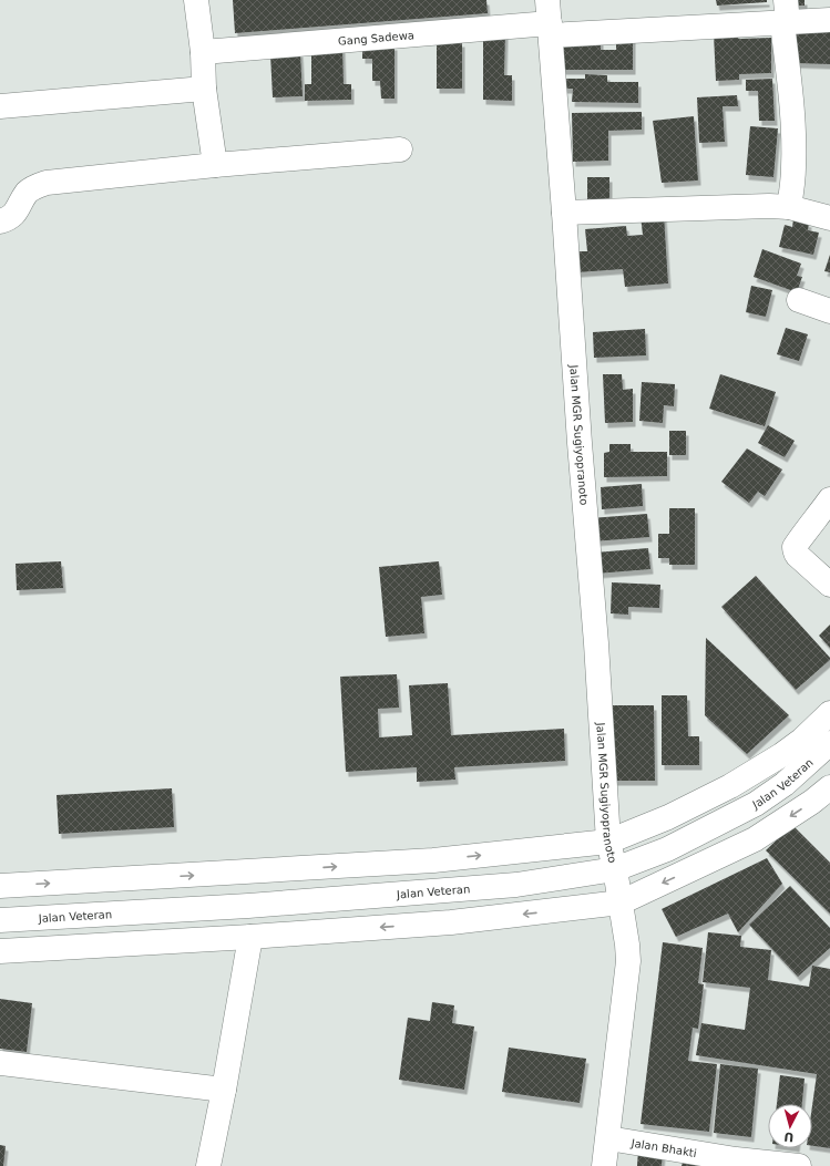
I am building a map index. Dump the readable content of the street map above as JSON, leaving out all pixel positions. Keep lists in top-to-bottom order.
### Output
{
  "streets": {
    "street": [
      "Gang Sadewa",
      "Jalan MGR Sugiyopranoto",
      "Jalan Veteran",
      "Jalan Bhakti"
    ]
  },
  "crossings": [
    ["Gang Sadewa", "Jalan MGR Sugiyopranoto"],
    ["Jalan MGR Sugiyopranoto", "Jalan Veteran"],
    ["Jalan MGR Sugiyopranoto", "Jalan Bhakti"]
  ],
  "north": "bottom"
}
